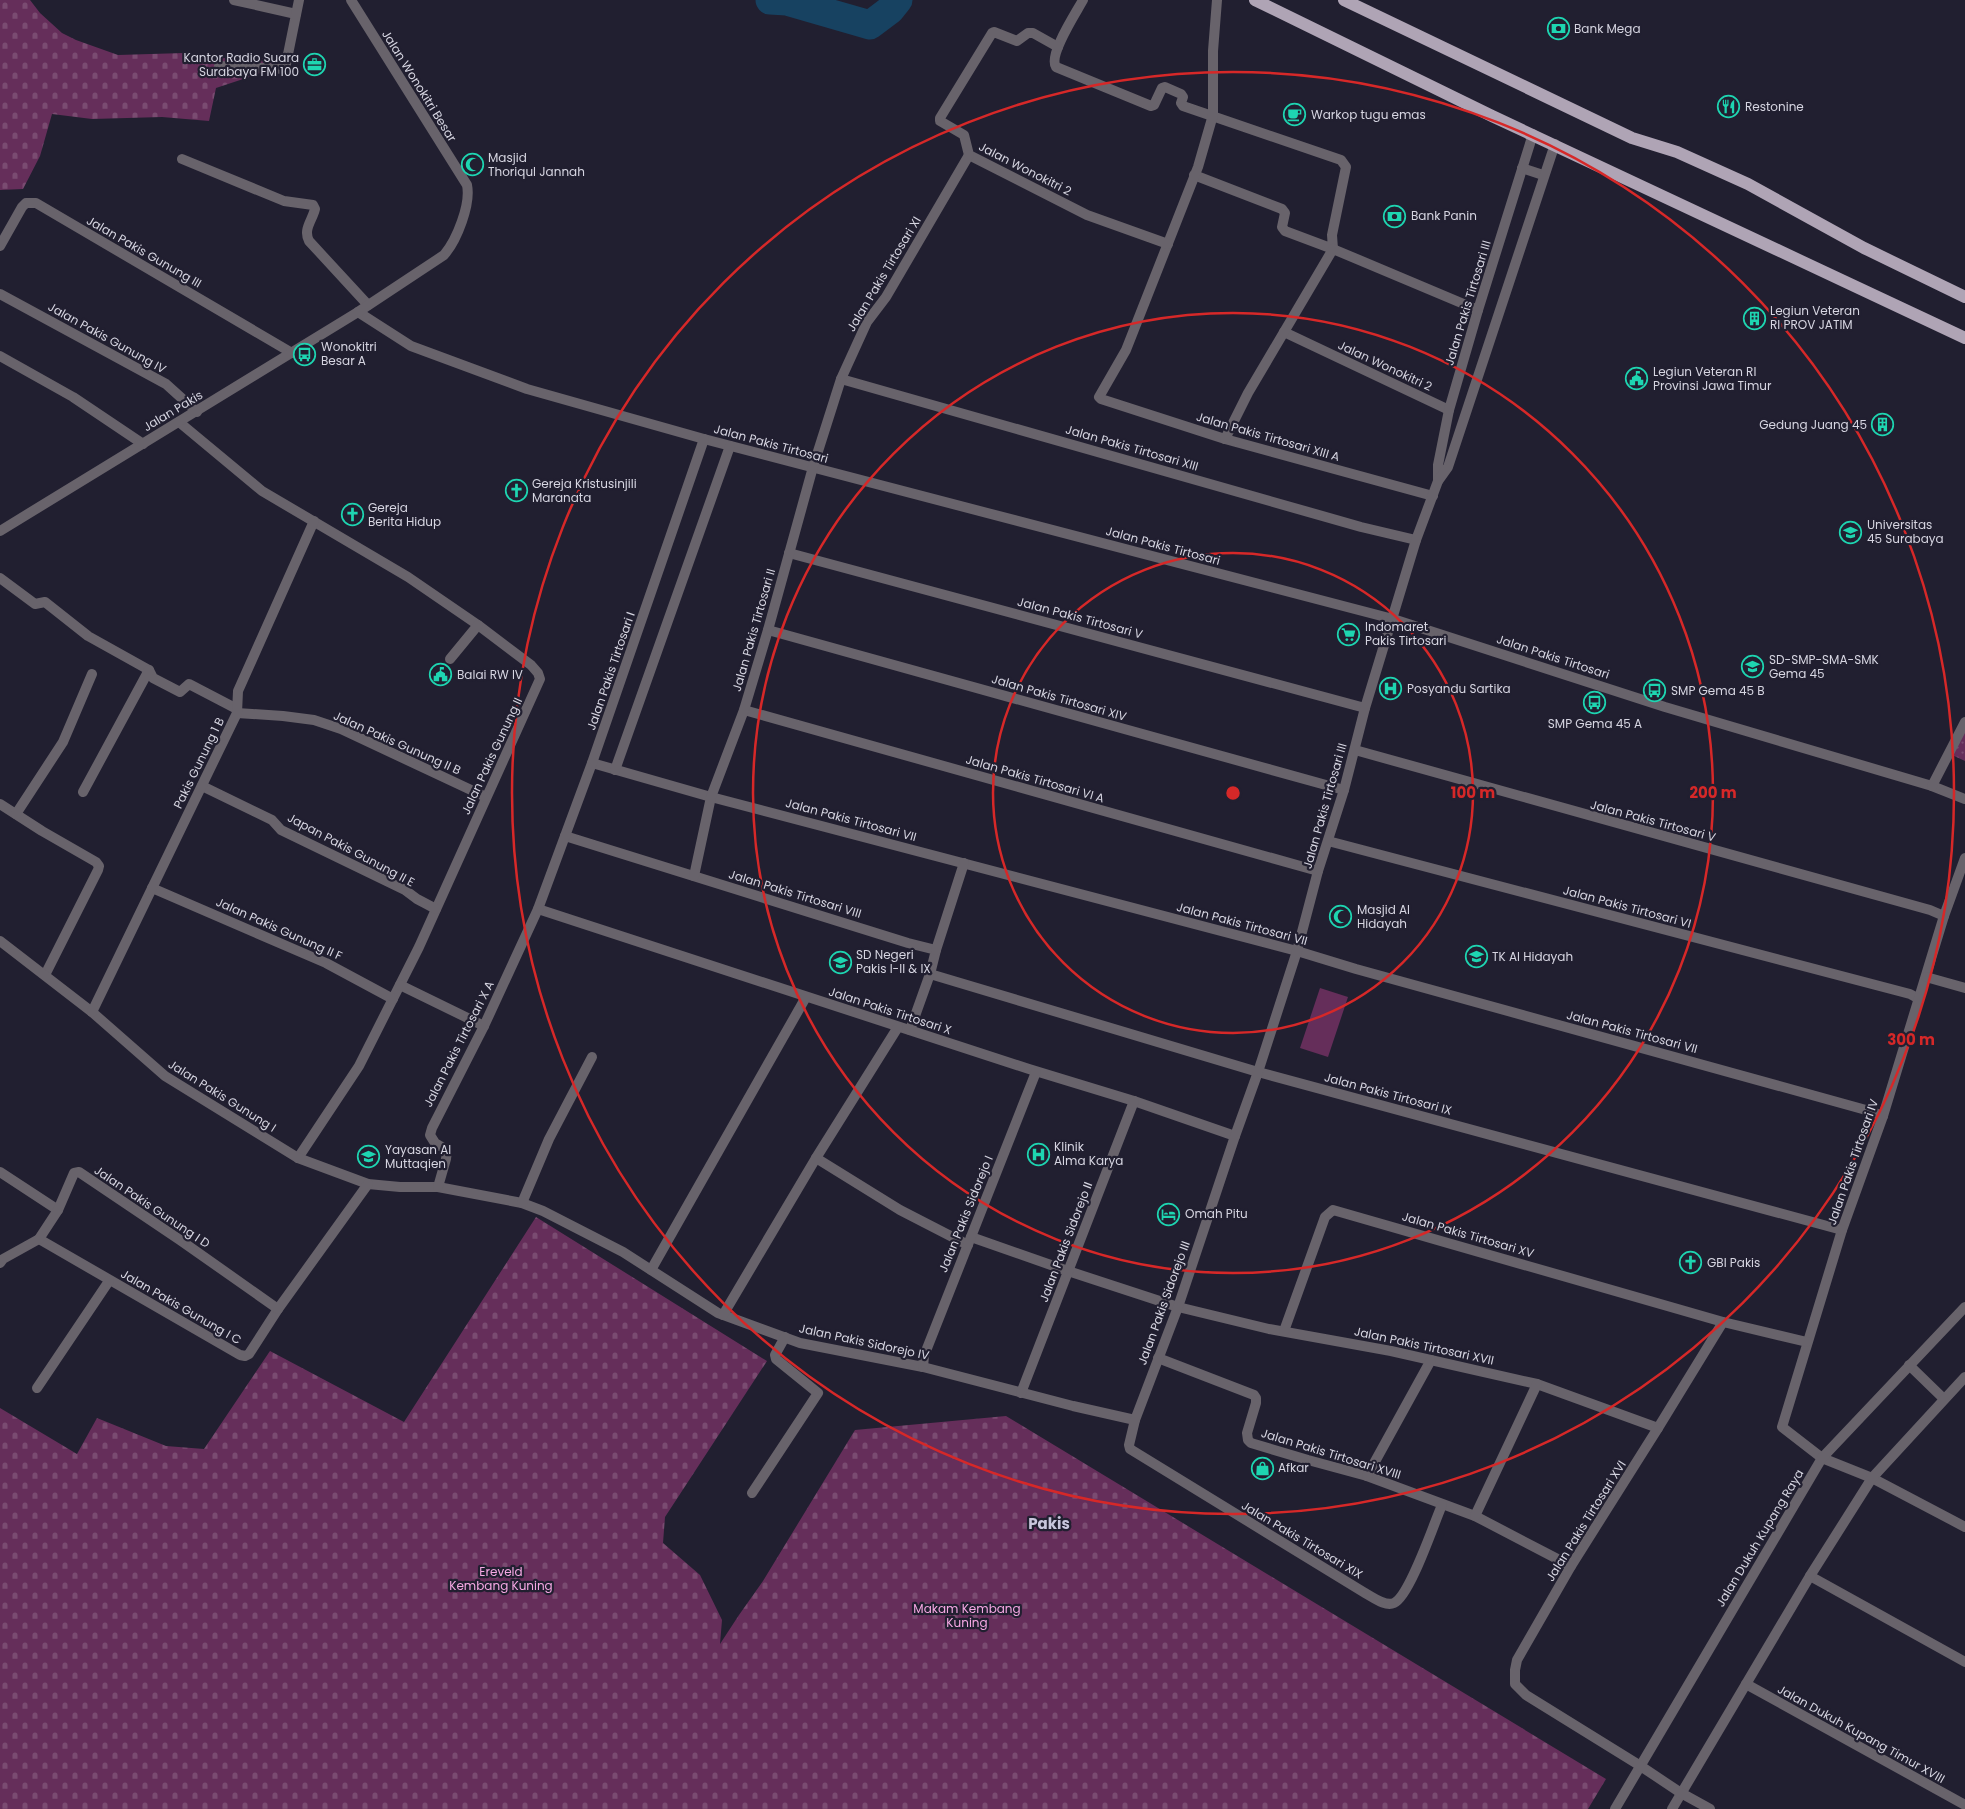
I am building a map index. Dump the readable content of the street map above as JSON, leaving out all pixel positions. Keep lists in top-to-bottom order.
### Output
{
  "streets": {
    "street": [
      "Jalan Wonokitri Besar",
      "Jalan Wonokitri 2",
      "Jalan Pakis Gunung III",
      "Jalan Pakis Tirtosari XI",
      "Jalan Pakis Tirtosari III",
      "Jalan Pakis Gunung IV",
      "Jalan Pakis",
      "Jalan Pakis Tirtosari XIII A",
      "Jalan Pakis Tirtosari",
      "Jalan Pakis Tirtosari XIII",
      "Jalan Pakis Tirtosari V",
      "Jalan Pakis Tirtosari II",
      "Jalan Pakis Tirtosari I",
      "Jalan Pakis Tirtosari XIV",
      "Jalan Pakis Gunung II B",
      "Jalan Pakis Gunung II",
      "Pakis Gunung 1 B",
      "Jalan Pakis Tirtosari VI A",
      "Jalan Pakis Tirtosari VII",
      "Japan Pakis Gunung II E",
      "Jalan Pakis Tirtosari VIII",
      "Jalan Pakis Tirtosari VI",
      "Jalan Pakis Gunung II F",
      "Jalan Pakis Tirtosari X",
      "Jalan Pakis Tirtosari X A",
      "Jalan Pakis Tirtosari IX",
      "Jalan Pakis Gunung I",
      "Jalan Pakis Tirtosari IV",
      "Jalan Pakis Gunung I D",
      "Jalan Pakis Sidorejo I",
      "Jalan Pakis Tirtosari XV",
      "Jalan Pakis Sidorejo II",
      "Jalan Pakis Sidorejo III",
      "Jalan Pakis Gunung I C",
      "Jalan Pakis Sidorejo IV",
      "Jalan Pakis Tirtosari XVII",
      "Jalan Pakis Tirtosari XVIII",
      "Jalan Pakis Tirtosari XVI",
      "Jalan Dukuh Kupang Raya",
      "Jalan Pakis Tirtosari XIX",
      "Jalan Dukuh Kupang Timur XVIII"
    ]
  },
  "crossings": [
    ["Jalan Wonokitri Besar", "Jalan Pakis"],
    ["Jalan Wonokitri Besar", "Jalan Pakis Tirtosari"],
    ["Jalan Wonokitri 2", "Jalan Pakis Tirtosari XI"],
    ["Jalan Wonokitri 2", "Jalan Pakis Tirtosari III"],
    ["Jalan Wonokitri 2", "Jalan Pakis Tirtosari XIII A"],
    ["Jalan Pakis Gunung III", "Jalan Pakis"],
    ["Jalan Pakis Tirtosari XI", "Jalan Pakis Tirtosari"],
    ["Jalan Pakis Tirtosari XI", "Jalan Pakis Tirtosari XIII"],
    ["Jalan Pakis Tirtosari XI", "Jalan Pakis Tirtosari II"],
    ["Jalan Pakis Tirtosari III", "Jalan Pakis Tirtosari XIII A"],
    ["Jalan Pakis Tirtosari III", "Jalan Pakis Tirtosari"],
    ["Jalan Pakis Tirtosari III", "Jalan Pakis Tirtosari XIII"],
    ["Jalan Pakis Tirtosari III", "Jalan Pakis Tirtosari V"],
    ["Jalan Pakis Tirtosari III", "Jalan Pakis Tirtosari XIV"],
    ["Jalan Pakis Tirtosari III", "Jalan Pakis Tirtosari VI A"],
    ["Jalan Pakis Tirtosari III", "Jalan Pakis Tirtosari VII"],
    ["Jalan Pakis Tirtosari III", "Jalan Pakis Tirtosari VI"],
    ["Jalan Pakis Tirtosari III", "Jalan Pakis Tirtosari X"],
    ["Jalan Pakis Tirtosari III", "Jalan Pakis Tirtosari IX"],
    ["Jalan Pakis Tirtosari III", "Jalan Pakis Sidorejo III"],
    ["Jalan Pakis Gunung IV", "Jalan Pakis"],
    ["Jalan Pakis", "Jalan Pakis Tirtosari"],
    ["Jalan Pakis", "Jalan Pakis Gunung II"],
    ["Jalan Pakis Tirtosari", "Jalan Pakis Tirtosari II"],
    ["Jalan Pakis Tirtosari", "Jalan Pakis Tirtosari I"],
    ["Jalan Pakis Tirtosari V", "Jalan Pakis Tirtosari II"],
    ["Jalan Pakis Tirtosari V", "Jalan Pakis Tirtosari IV"],
    ["Jalan Pakis Tirtosari II", "Jalan Pakis Tirtosari XIV"],
    ["Jalan Pakis Tirtosari II", "Jalan Pakis Tirtosari VI A"],
    ["Jalan Pakis Tirtosari II", "Jalan Pakis Tirtosari VII"],
    ["Jalan Pakis Tirtosari II", "Jalan Pakis Tirtosari VIII"],
    ["Jalan Pakis Tirtosari I", "Jalan Pakis Tirtosari VII"],
    ["Jalan Pakis Tirtosari I", "Jalan Pakis Tirtosari VIII"],
    ["Jalan Pakis Tirtosari I", "Jalan Pakis Tirtosari X"],
    ["Jalan Pakis Tirtosari I", "Jalan Pakis Tirtosari X A"],
    ["Jalan Pakis Gunung II B", "Jalan Pakis Gunung II"],
    ["Jalan Pakis Gunung II B", "Pakis Gunung 1 B"],
    ["Jalan Pakis Gunung II", "Pakis Gunung 1 B"],
    ["Jalan Pakis Gunung II", "Japan Pakis Gunung II E"],
    ["Jalan Pakis Gunung II", "Jalan Pakis Gunung II F"],
    ["Jalan Pakis Gunung II", "Jalan Pakis Gunung I"],
    ["Pakis Gunung 1 B", "Japan Pakis Gunung II E"],
    ["Pakis Gunung 1 B", "Jalan Pakis Gunung II F"],
    ["Pakis Gunung 1 B", "Jalan Pakis Gunung I"],
    ["Jalan Pakis Tirtosari VII", "Jalan Pakis Tirtosari IV"],
    ["Jalan Pakis Tirtosari VI", "Jalan Pakis Tirtosari IV"],
    ["Jalan Pakis Tirtosari X", "Jalan Pakis Tirtosari X A"],
    ["Jalan Pakis Tirtosari X", "Jalan Pakis Sidorejo I"],
    ["Jalan Pakis Tirtosari X", "Jalan Pakis Sidorejo II"],
    ["Jalan Pakis Tirtosari X", "Jalan Pakis Sidorejo III"],
    ["Jalan Pakis Tirtosari X A", "Jalan Pakis Gunung I"],
    ["Jalan Pakis Tirtosari X A", "Jalan Pakis Sidorejo IV"],
    ["Jalan Pakis Tirtosari IX", "Jalan Pakis Tirtosari IV"],
    ["Jalan Pakis Gunung I", "Jalan Pakis Gunung I C"],
    ["Jalan Pakis Gunung I", "Jalan Pakis Sidorejo IV"],
    ["Jalan Pakis Tirtosari IV", "Jalan Dukuh Kupang Raya"],
    ["Jalan Pakis Gunung I D", "Jalan Pakis Gunung I C"],
    ["Jalan Pakis Sidorejo I", "Jalan Pakis Sidorejo IV"],
    ["Jalan Pakis Sidorejo I", "Jalan Pakis Tirtosari XVII"],
    ["Jalan Pakis Tirtosari XV", "Jalan Pakis Tirtosari XVII"],
    ["Jalan Pakis Tirtosari XV", "Jalan Pakis Tirtosari XVI"],
    ["Jalan Pakis Sidorejo II", "Jalan Pakis Sidorejo IV"],
    ["Jalan Pakis Sidorejo II", "Jalan Pakis Tirtosari XVII"],
    ["Jalan Pakis Sidorejo III", "Jalan Pakis Sidorejo IV"],
    ["Jalan Pakis Sidorejo III", "Jalan Pakis Tirtosari XVII"],
    ["Jalan Pakis Sidorejo III", "Jalan Pakis Tirtosari XVIII"],
    ["Jalan Pakis Sidorejo III", "Jalan Pakis Tirtosari XIX"],
    ["Jalan Pakis Sidorejo IV", "Jalan Pakis Tirtosari XIX"],
    ["Jalan Pakis Tirtosari XVII", "Jalan Pakis Tirtosari XVI"],
    ["Jalan Pakis Tirtosari XVIII", "Jalan Pakis Tirtosari XVI"],
    ["Jalan Pakis Tirtosari XVIII", "Jalan Pakis Tirtosari XIX"],
    ["Jalan Pakis Tirtosari XVI", "Jalan Dukuh Kupang Raya"]
  ],
  "districts": ["Pakis"],
  "parks": ["Ereveld Kembang Kuning", "Makam Kembang Kuning"],
  "places": {
    "bank": ["Bank Mega", "Bank Panin"],
    "office": ["Kantor Radio Suara Surabaya FM 100"],
    "restaurant": ["Restonine"],
    "cafe": ["Warkop tugu emas"],
    "mosque": ["Masjid Thoriqul Jannah", "Masjid Al Hidayah"],
    "building": ["Legiun Veteran RI PROV JATIM", "Gedung Juang 45"],
    "bus stop": ["Wonokitri Besar A", "SMP Gema 45 B", "SMP Gema 45 A"],
    "public building": ["Legiun Veteran RI Provinsi Jawa Timur", "Balai RW IV"],
    "church": ["Gereja Kristusinjili Maranata", "Gereja Berita Hidup", "GBI Pakis"],
    "school or university": [
      "Universitas 45 Surabaya",
      "SD-SMP-SMA-SMK Gema 45",
      "TK Al Hidayah",
      "SD Negeri Pakis I-II & IX",
      "Yayasan Al Muttaqien"
    ],
    "supermarket": ["Indomaret Pakis Tirtosari"],
    "hospital": ["Posyandu Sartika", "Klinik Alma Karya"],
    "hotel": ["Omah Pitu"],
    "shop": ["Afkar"]
  },
  "rings": ["100 m", "200 m", "300 m"]
}
